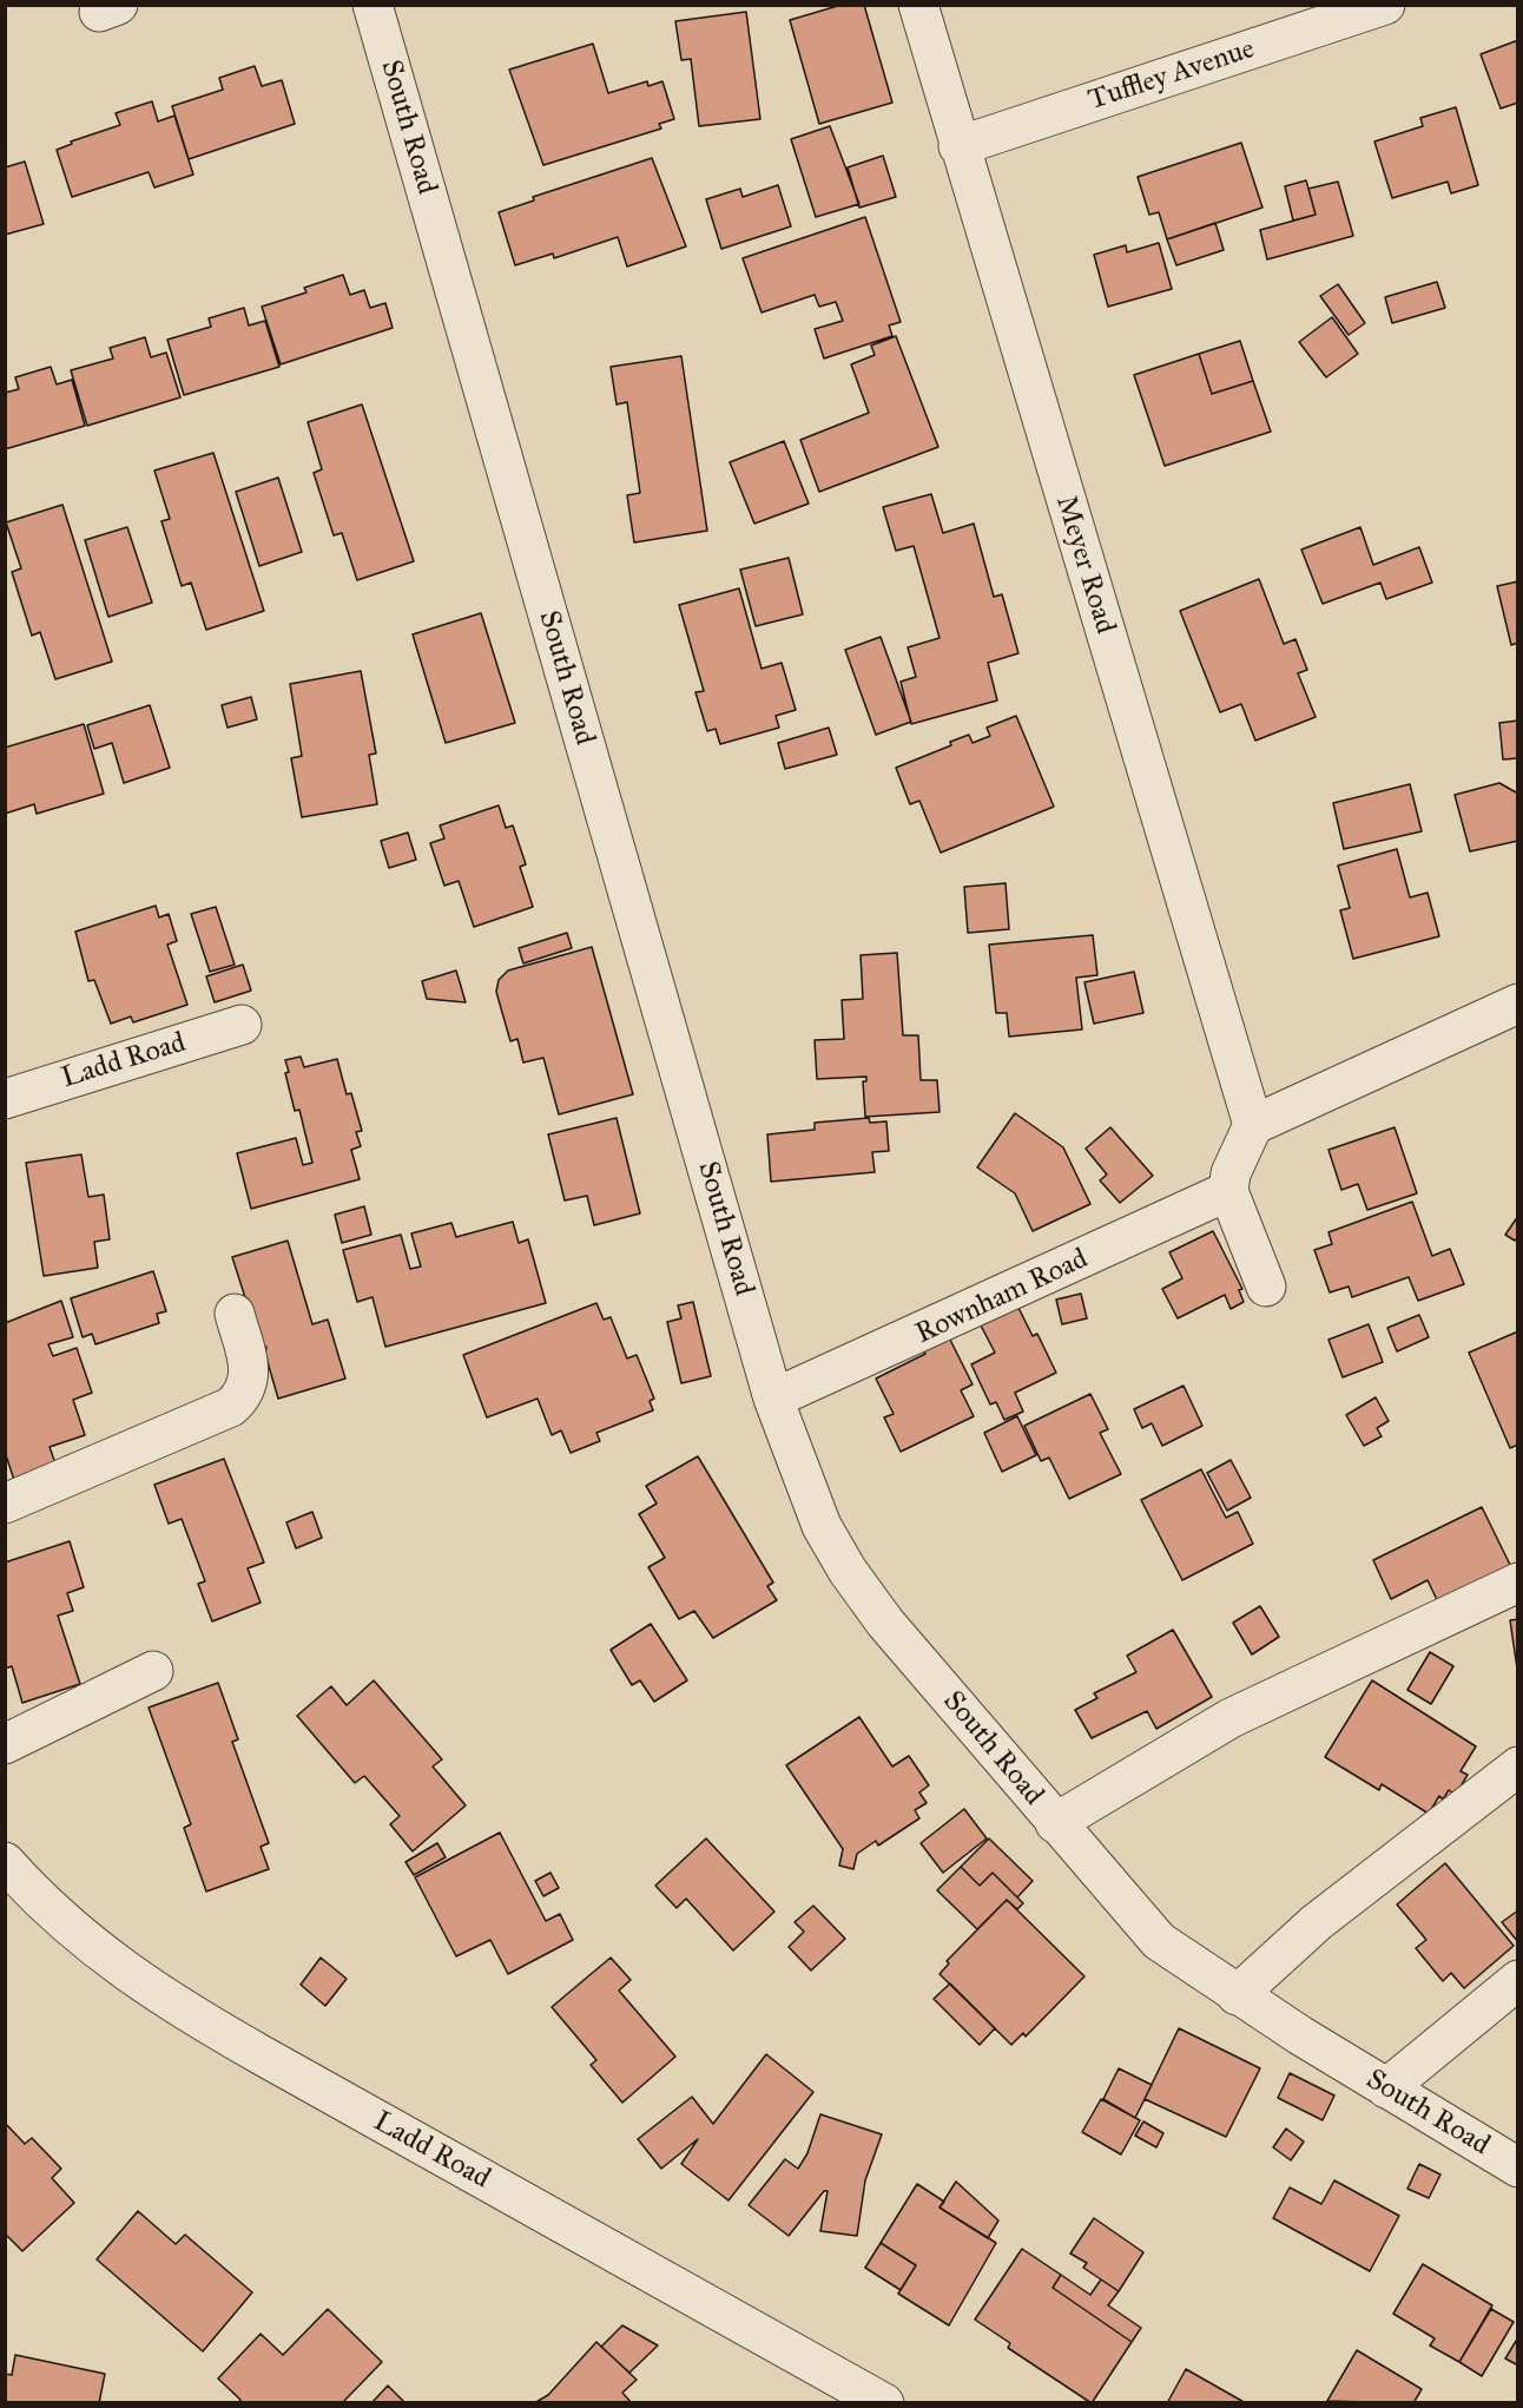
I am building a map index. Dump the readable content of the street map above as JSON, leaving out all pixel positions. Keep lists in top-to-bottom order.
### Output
{
  "streets": {
    "street": [
      "Tuffley Avenue",
      "South Road",
      "Meyer Road",
      "Ladd Road",
      "Rownham Road"
    ]
  },
  "crossings": [
    ["Tuffley Avenue", "Meyer Road"],
    ["South Road", "Rownham Road"]
  ]
}
